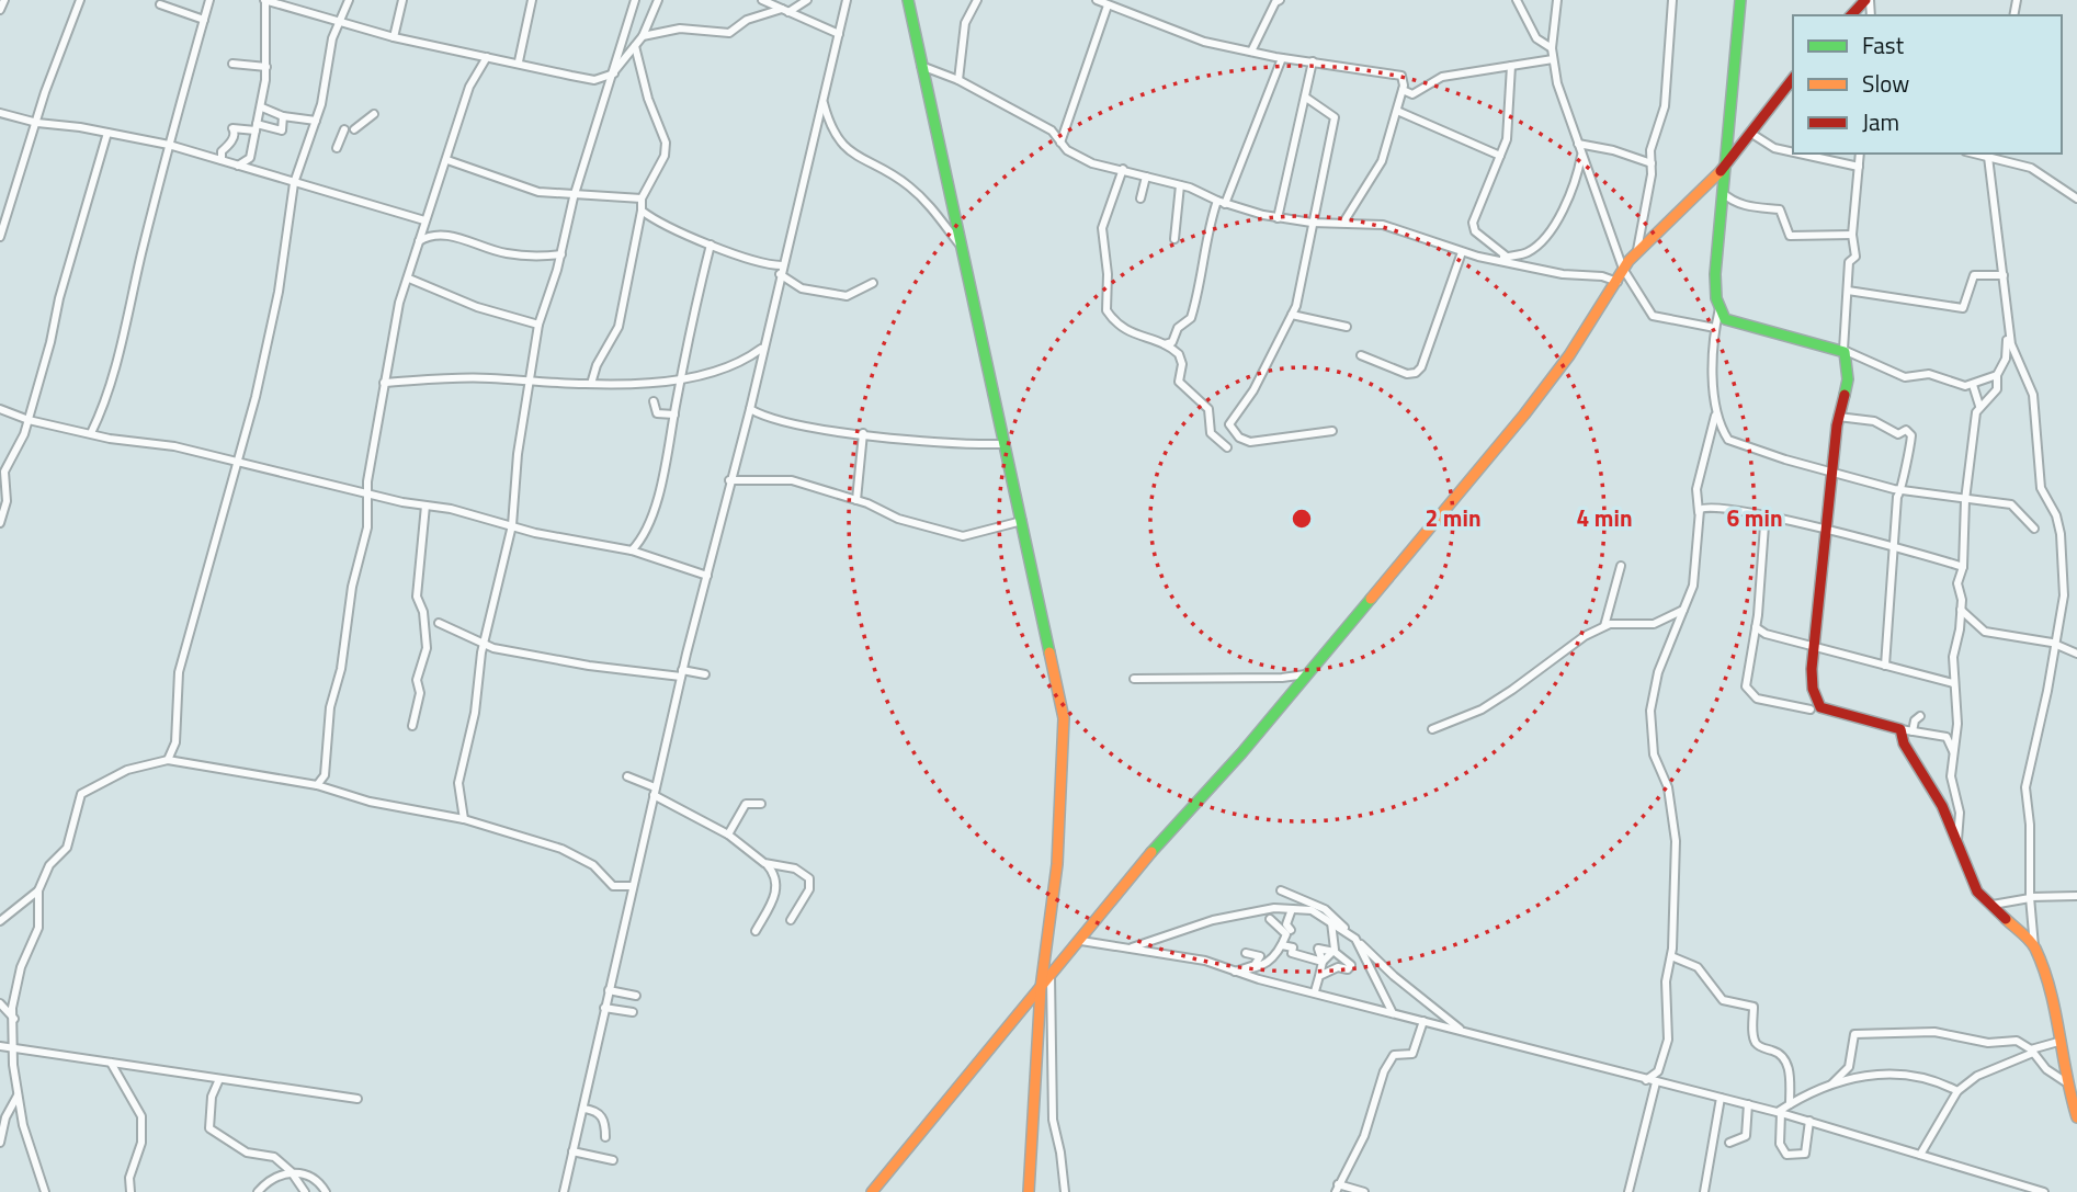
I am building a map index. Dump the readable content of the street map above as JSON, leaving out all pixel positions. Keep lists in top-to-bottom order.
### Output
{
  "legend": ["Fast", "Slow", "Jam"],
  "rings": ["2 min", "4 min", "6 min"]
}
